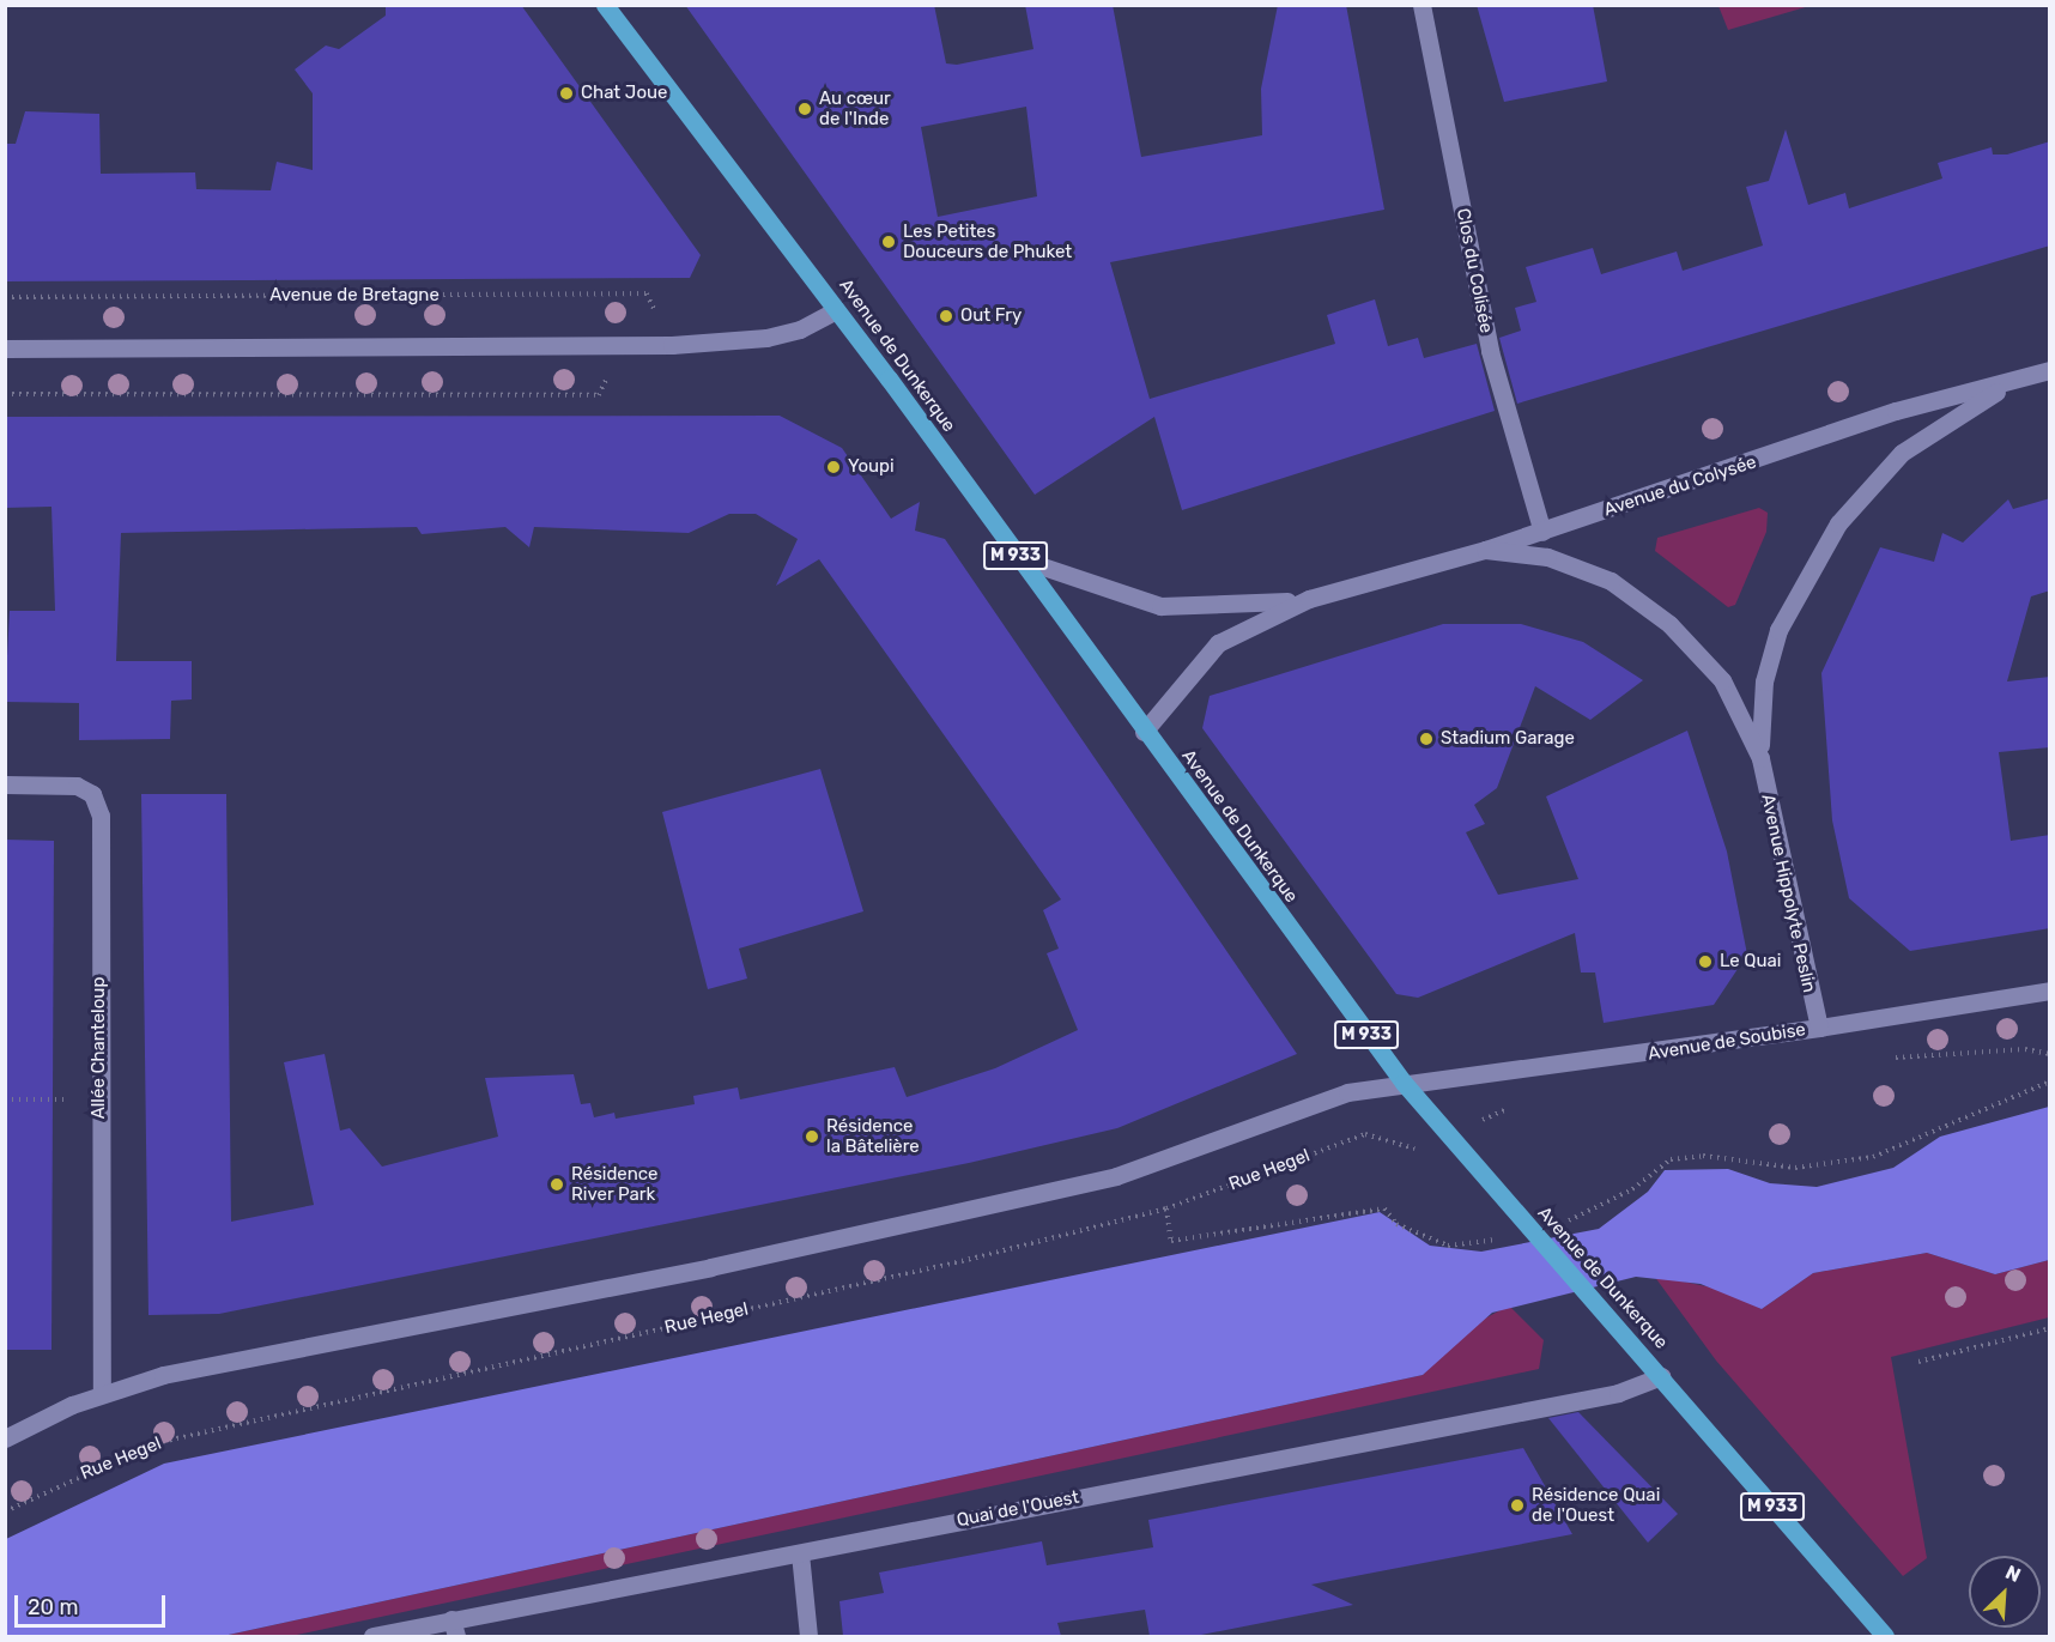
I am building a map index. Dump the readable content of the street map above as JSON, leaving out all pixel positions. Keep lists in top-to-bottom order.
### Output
{
  "streets": {
    "main road": ["Avenue de Dunkerque", "M 933"],
    "street": [
      "Clos du Colisée",
      "Avenue du Colysée",
      "Avenue Hippolyte Peslin",
      "Avenue de Soubise",
      "Allée Chanteloup",
      "Quai de l'Ouest"
    ],
    "path": ["Avenue de Bretagne", "Rue Hegel"]
  },
  "crossings": [
    ["Clos du Colisée", "Avenue du Colysée"],
    ["Avenue de Dunkerque", "Avenue du Colysée"],
    ["Avenue de Dunkerque", "Avenue de Soubise"],
    ["Avenue de Dunkerque", "Quai de l'Ouest"],
    ["Avenue du Colysée", "Avenue Hippolyte Peslin"],
    ["Avenue Hippolyte Peslin", "Avenue de Soubise"]
  ],
  "places": [
    "Chat Joue",
    "Au cœur de l'Inde",
    "Les Petites Douceurs de Phuket",
    "Out Fry",
    "Youpi",
    "Stadium Garage",
    "Le Quai",
    "Résidence la Bâtelière",
    "Résidence River Park",
    "Résidence Quai de l'Ouest"
  ],
  "scale_bar": "20 m",
  "north": "top right"
}
